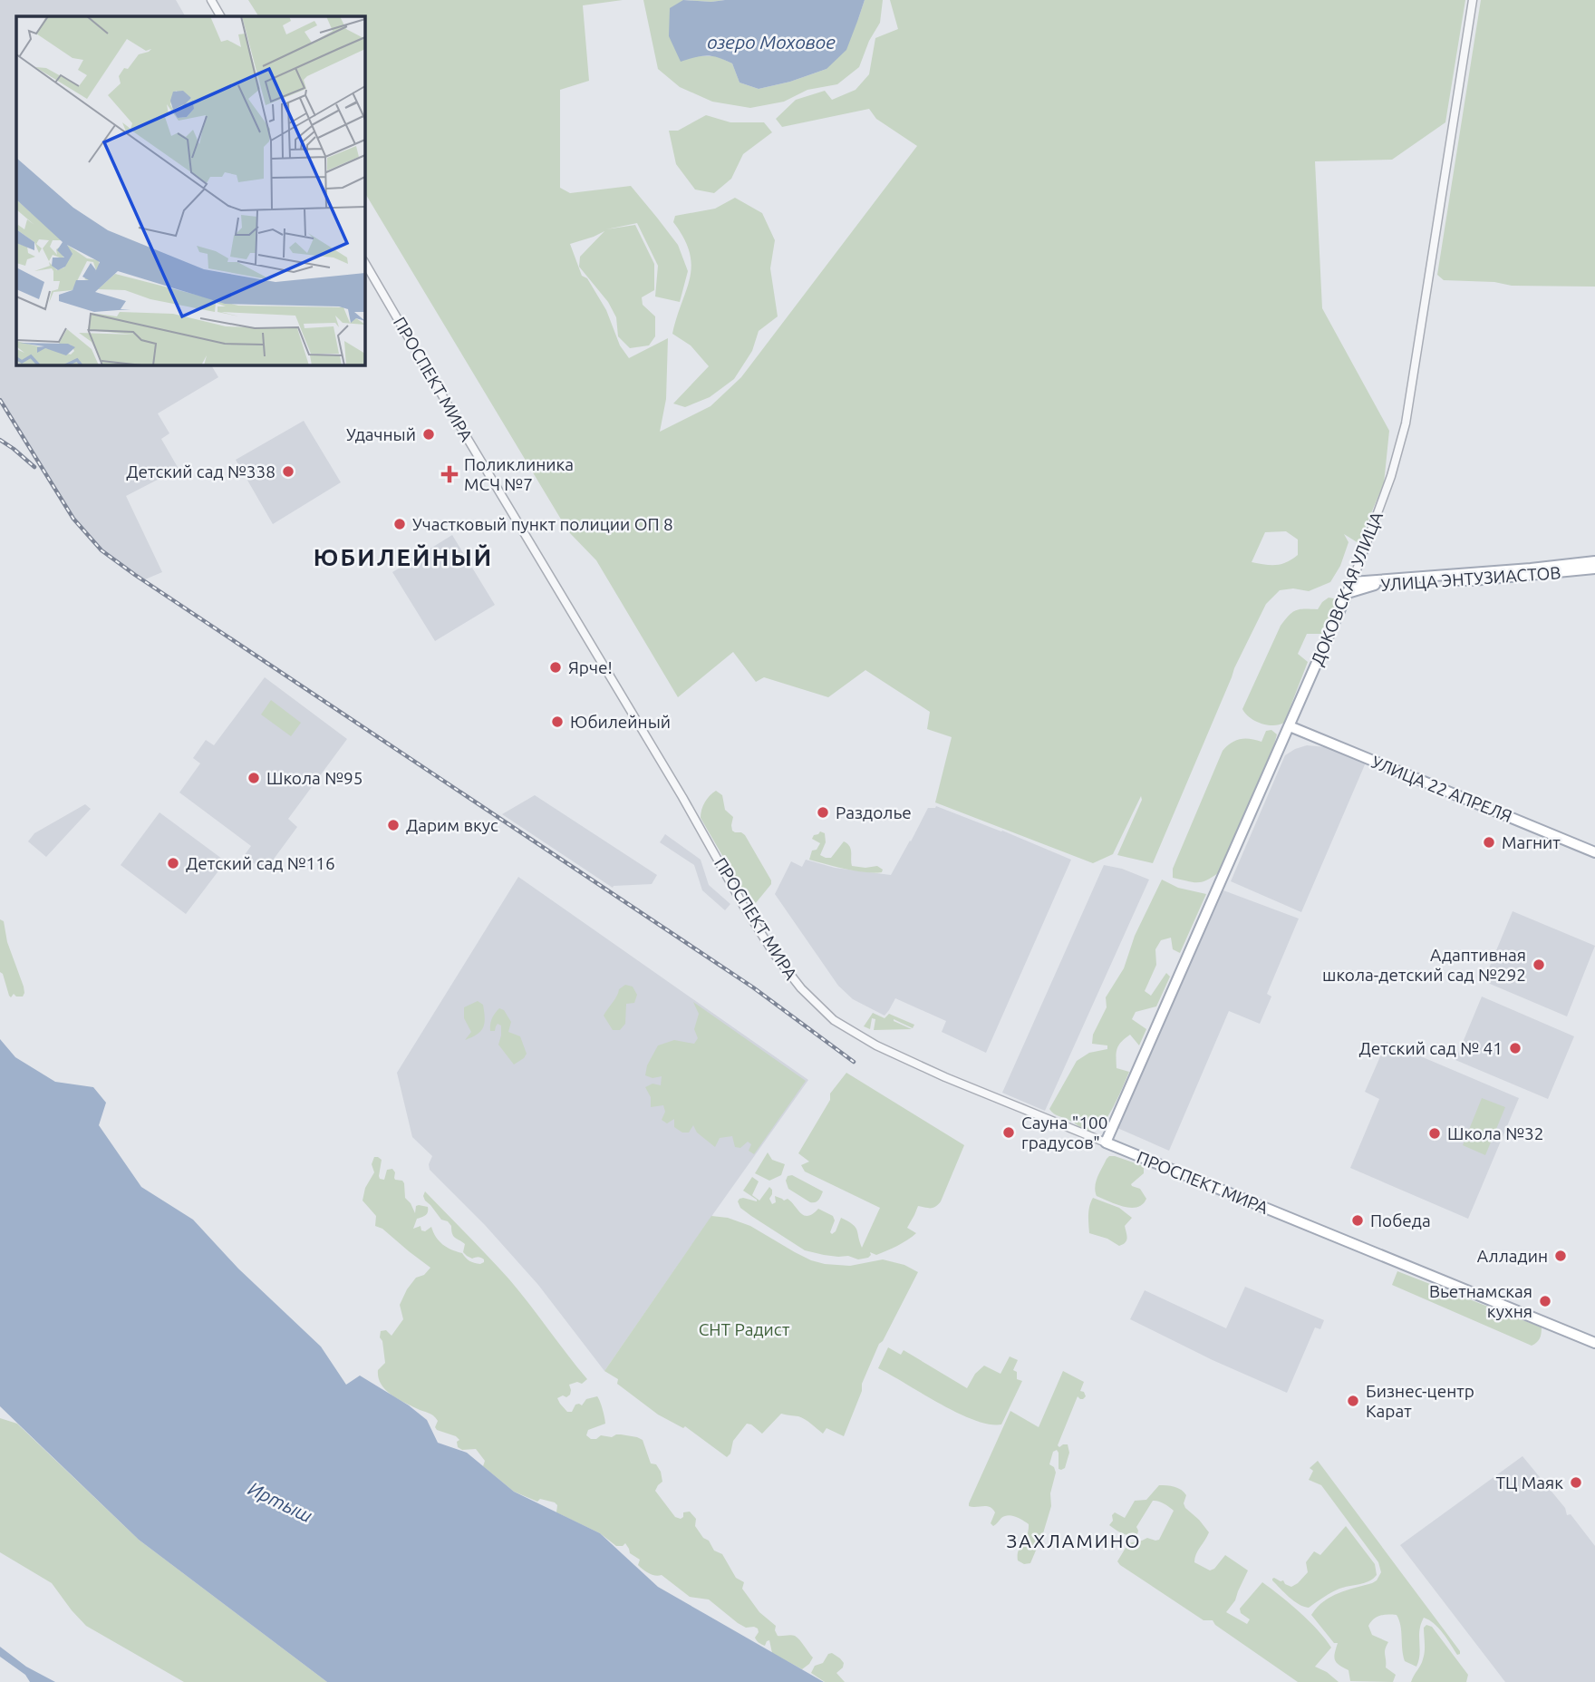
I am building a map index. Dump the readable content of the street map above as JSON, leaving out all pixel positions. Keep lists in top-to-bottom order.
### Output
{
  "streets": {
    "main road": [
      "ПРОСПЕКТ МИРА",
      "УЛИЦА ЭНТУЗИАСТОВ",
      "ДОКОВСКАЯ УЛИЦА",
      "УЛИЦА 22 АПРЕЛЯ"
    ]
  },
  "crossings": [
    ["ПРОСПЕКТ МИРА", "ДОКОВСКАЯ УЛИЦА"],
    ["УЛИЦА ЭНТУЗИАСТОВ", "ДОКОВСКАЯ УЛИЦА"],
    ["ДОКОВСКАЯ УЛИЦА", "УЛИЦА 22 АПРЕЛЯ"]
  ],
  "districts": ["ЮБИЛЕЙНЫЙ", "ЗАХЛАМИНО"],
  "water": ["озеро Моховое", "Иртыш"],
  "parks": ["СНТ Радист"],
  "places": {
    "other": [
      "Удачный",
      "Детский сад №338",
      "Участковый пункт полиции ОП 8",
      "Ярче!",
      "Юбилейный",
      "Школа №95",
      "Раздолье",
      "Дарим вкус",
      "Магнит",
      "Детский сад №116",
      "Адаптивная школа-детский сад №292",
      "Детский сад № 41",
      "Сауна \"100 градусов\"",
      "Школа №32",
      "Победа",
      "Алладин",
      "Вьетнамская кухня",
      "Бизнес-центр Карат",
      "ТЦ Маяк"
    ],
    "health": ["Поликлиника МСЧ №7"]
  }
}
